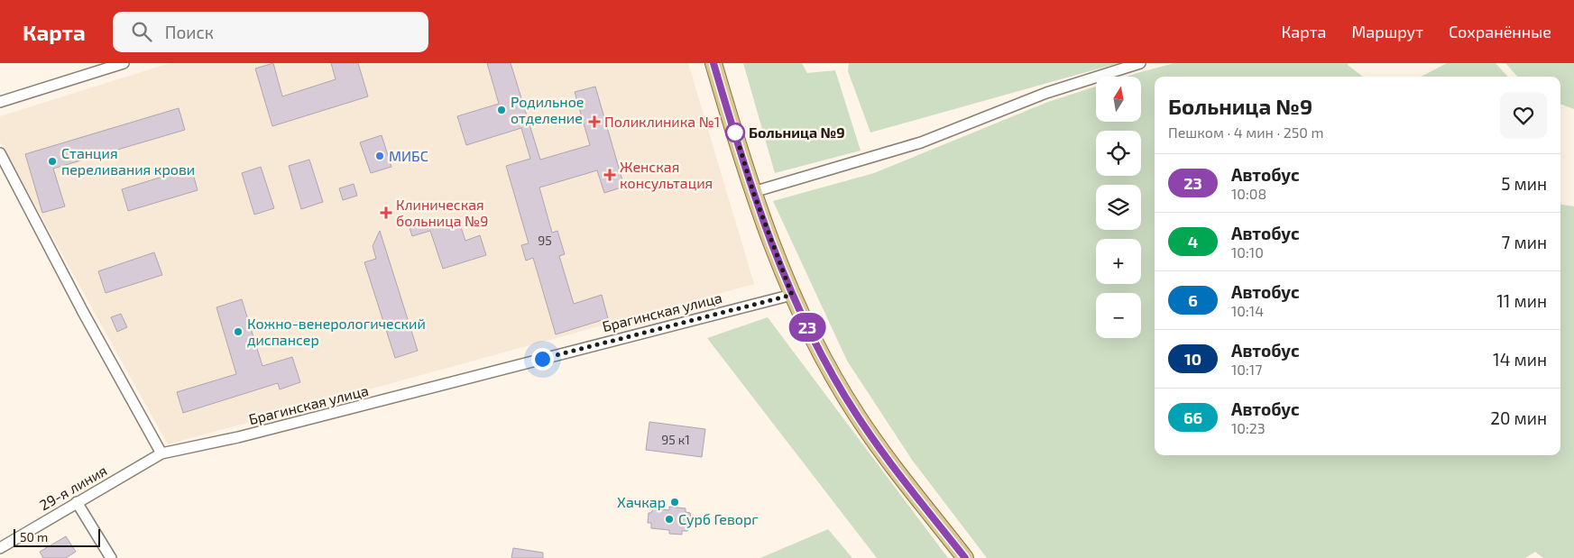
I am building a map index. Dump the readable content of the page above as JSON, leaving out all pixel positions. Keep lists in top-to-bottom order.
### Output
{
  "streets": {
    "street": ["Брагинская улица", "29-я линия"]
  },
  "crossings": [
    ["Брагинская улица", "29-я линия"]
  ],
  "places": {
    "other": [
      "Родильное отделение",
      "Больница №9",
      "МИБС",
      "Станция переливания крови",
      "Кожно-венерологический диспансер",
      "Хачкар",
      "Сурб Геворг"
    ],
    "health": ["Поликлиника №1", "Женская консультация", "Клиническая больница №9"]
  },
  "lines": ["bus line 23"],
  "house_numbers": ["95", "95 к1"],
  "scale_bar": "50 m",
  "north": "top",
  "page": {
    "header": "Карта",
    "search": "Поиск",
    "nav": ["Карта", "Маршрут", "Сохранённые"],
    "on_map": "23",
    "map_buttons": ["+", "−"],
    "heading": ["Больница №9", "Пешком · 4 мин · 250 m"],
    "list": [
      {
        "mark": "23",
        "name": "Автобус",
        "note": "10:08",
        "value": "5 мин"
      },
      {
        "mark": "4",
        "name": "Автобус",
        "note": "10:10",
        "value": "7 мин"
      },
      {
        "mark": "6",
        "name": "Автобус",
        "note": "10:14",
        "value": "11 мин"
      },
      {
        "mark": "10",
        "name": "Автобус",
        "note": "10:17",
        "value": "14 мин"
      },
      {
        "mark": "66",
        "name": "Автобус",
        "note": "10:23",
        "value": "20 мин"
      }
    ],
    "scale": "50 m"
  }
}
